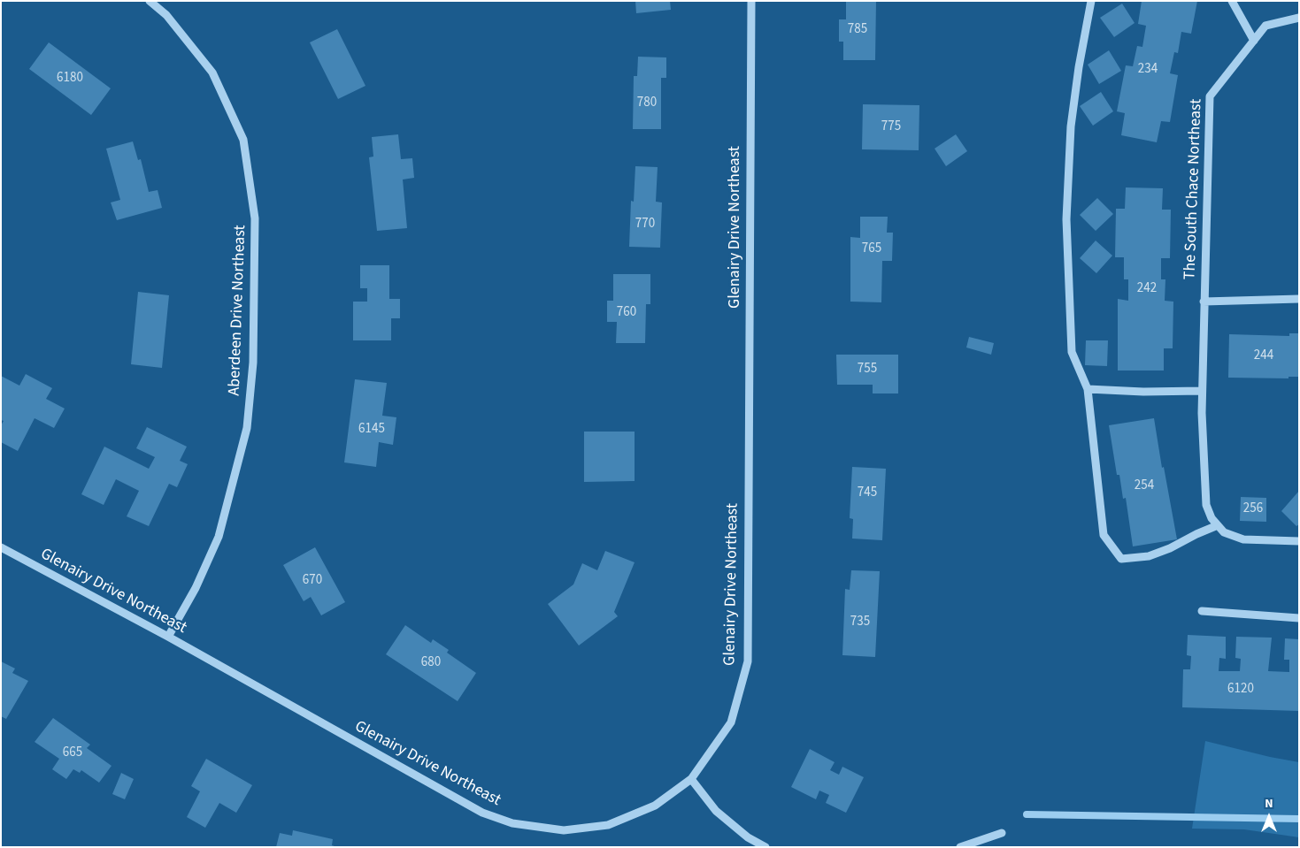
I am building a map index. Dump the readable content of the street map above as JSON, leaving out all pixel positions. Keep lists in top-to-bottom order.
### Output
{
  "streets": {
    "street": ["The South Chace Northeast", "Glenairy Drive Northeast", "Aberdeen Drive Northeast"]
  },
  "crossings": [
    ["Glenairy Drive Northeast", "Aberdeen Drive Northeast"]
  ],
  "house_numbers": [
    "785",
    "234",
    "6180",
    "780",
    "775",
    "770",
    "765",
    "242",
    "760",
    "244",
    "755",
    "6145",
    "254",
    "745",
    "256",
    "670",
    "735",
    "680",
    "6120",
    "665"
  ],
  "north": "top"
}
